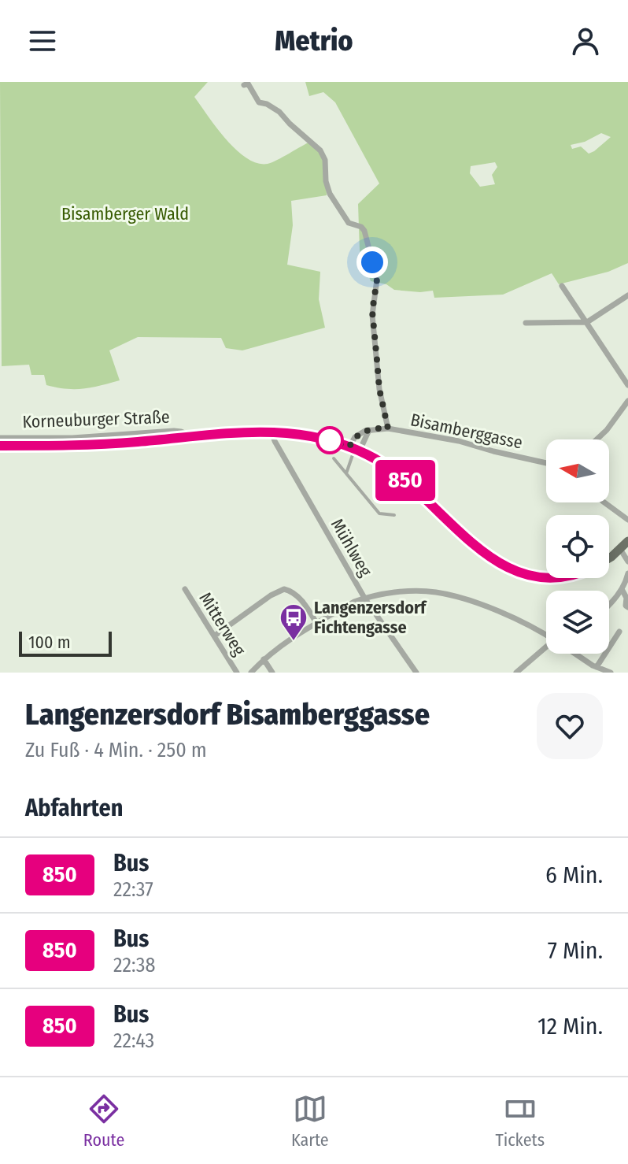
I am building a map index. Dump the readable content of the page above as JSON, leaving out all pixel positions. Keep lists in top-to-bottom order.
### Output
{
  "streets": {
    "main road": ["Korneuburger Straße"],
    "street": ["Bisamberggasse", "Mühlweg", "Mitterweg"]
  },
  "crossings": [
    ["Korneuburger Straße", "Mühlweg"]
  ],
  "parks": ["Bisamberger Wald"],
  "places": {
    "bus stop": ["Langenzersdorf Fichtengasse"]
  },
  "lines": ["bus line 850"],
  "scale_bar": "100 m",
  "north": "left",
  "page": {
    "header": "Metrio",
    "on_map": "850",
    "scale": "100 m",
    "heading": [
      ["Langenzersdorf Bisamberggasse", "Zu Fuß · 4 Min. · 250 m"],
      "Abfahrten"
    ],
    "list": [
      {
        "mark": "850",
        "name": "Bus",
        "note": "22:37",
        "value": "6 Min."
      },
      {
        "mark": "850",
        "name": "Bus",
        "note": "22:38",
        "value": "7 Min."
      },
      {
        "mark": "850",
        "name": "Bus",
        "note": "22:43",
        "value": "12 Min."
      }
    ],
    "tabs": ["Route", "Karte", "Tickets"]
  }
}
